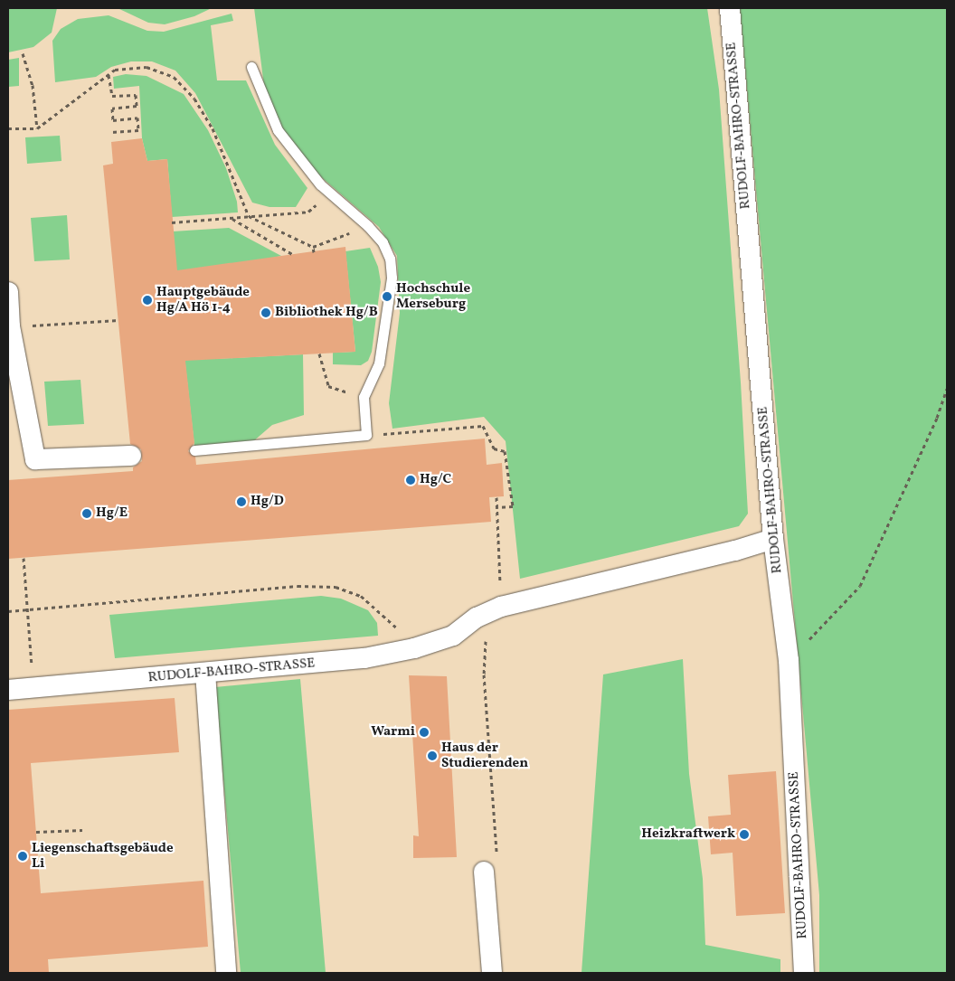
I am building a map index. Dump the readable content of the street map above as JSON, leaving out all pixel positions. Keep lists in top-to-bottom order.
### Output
{
  "streets": {
    "street": ["RUDOLF-BAHRO-STRASSE"]
  },
  "places": [
    "Hochschule Merseburg",
    "Hauptgebäude Hg/A Hö 1-4",
    "Bibliothek Hg/B",
    "Hg/C",
    "Hg/D",
    "Hg/E",
    "Warmi",
    "Haus der Studierenden",
    "Heizkraftwerk",
    "Liegenschaftsgebäude Li"
  ]
}
